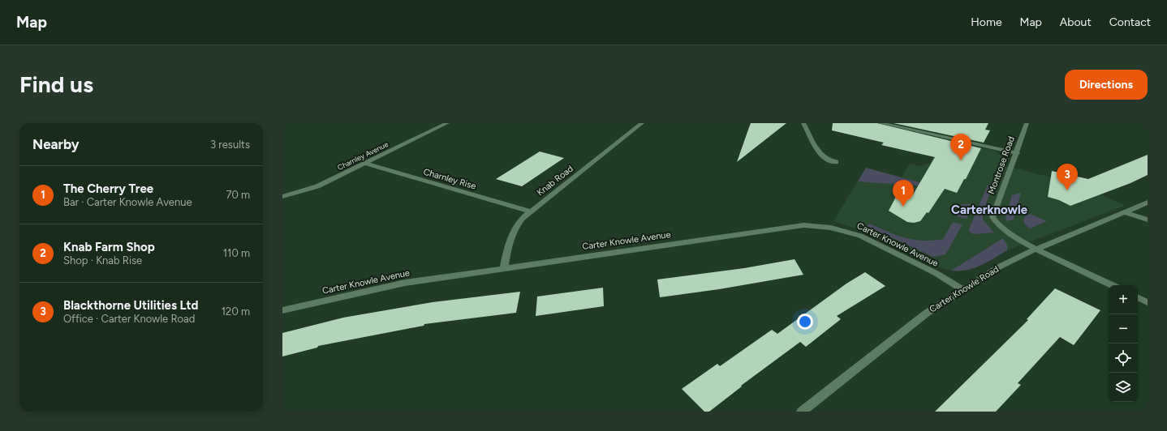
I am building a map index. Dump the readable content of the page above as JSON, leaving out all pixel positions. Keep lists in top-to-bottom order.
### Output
{
  "streets": {
    "street": [
      "Charnley Avenue",
      "Montrose Road",
      "Charnley Rise",
      "Knab Road",
      "Carter Knowle Avenue",
      "Carter Knowle Road"
    ]
  },
  "crossings": [
    ["Charnley Avenue", "Charnley Rise"],
    ["Montrose Road", "Carter Knowle Road"],
    ["Charnley Rise", "Knab Road"],
    ["Knab Road", "Carter Knowle Avenue"],
    ["Carter Knowle Avenue", "Carter Knowle Road"]
  ],
  "districts": ["Carterknowle"],
  "page": {
    "header": "Map",
    "nav": [
      "Home",
      "Map",
      "About",
      "Contact"
    ],
    "buttons": "Directions",
    "title": "Find us",
    "heading": ["Nearby", "3 results"],
    "pins": ["2", "3", "1"],
    "list": [
      {
        "mark": "1",
        "name": "The Cherry Tree",
        "note": "Bar · Carter Knowle Avenue",
        "value": "70 m"
      },
      {
        "mark": "2",
        "name": "Knab Farm Shop",
        "note": "Shop · Knab Rise",
        "value": "110 m"
      },
      {
        "mark": "3",
        "name": "Blackthorne Utilities Ltd",
        "note": "Office · Carter Knowle Road",
        "value": "120 m"
      }
    ],
    "map_buttons": ["+", "−"]
  }
}
